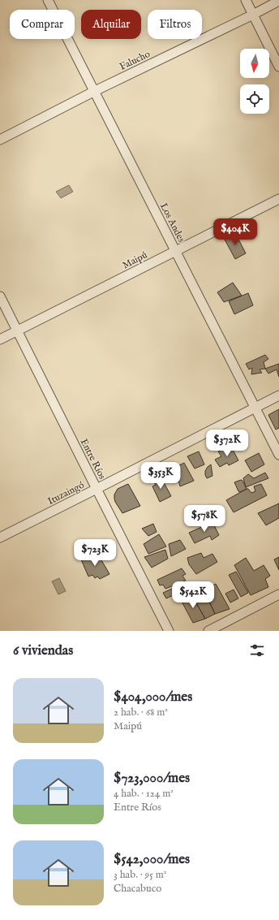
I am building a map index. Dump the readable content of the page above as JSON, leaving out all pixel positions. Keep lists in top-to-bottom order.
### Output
{
  "streets": {
    "street": [
      "Falucho",
      "Los Andes",
      "Maipú",
      "Entre Ríos",
      "Ituzaingó"
    ]
  },
  "crossings": [
    ["Falucho", "Los Andes"],
    ["Los Andes", "Maipú"],
    ["Los Andes", "Ituzaingó"],
    ["Maipú", "Entre Ríos"],
    ["Entre Ríos", "Ituzaingó"]
  ],
  "north": "bottom",
  "page": {
    "chip": ["Comprar", "Alquilar", "Filtros"],
    "price": [
      "$404K",
      "$372K",
      "$353K",
      "$578K",
      "$723K",
      "$542K"
    ],
    "heading": "6 viviendas",
    "list": [
      {
        "name": "$404,000/mes",
        "note": "2 hab. · 68 m² · Maipú"
      },
      {
        "name": "$723,000/mes",
        "note": "4 hab. · 124 m² · Entre Ríos"
      },
      {
        "name": "$542,000/mes",
        "note": "3 hab. · 95 m² · Chacabuco"
      }
    ]
  }
}
